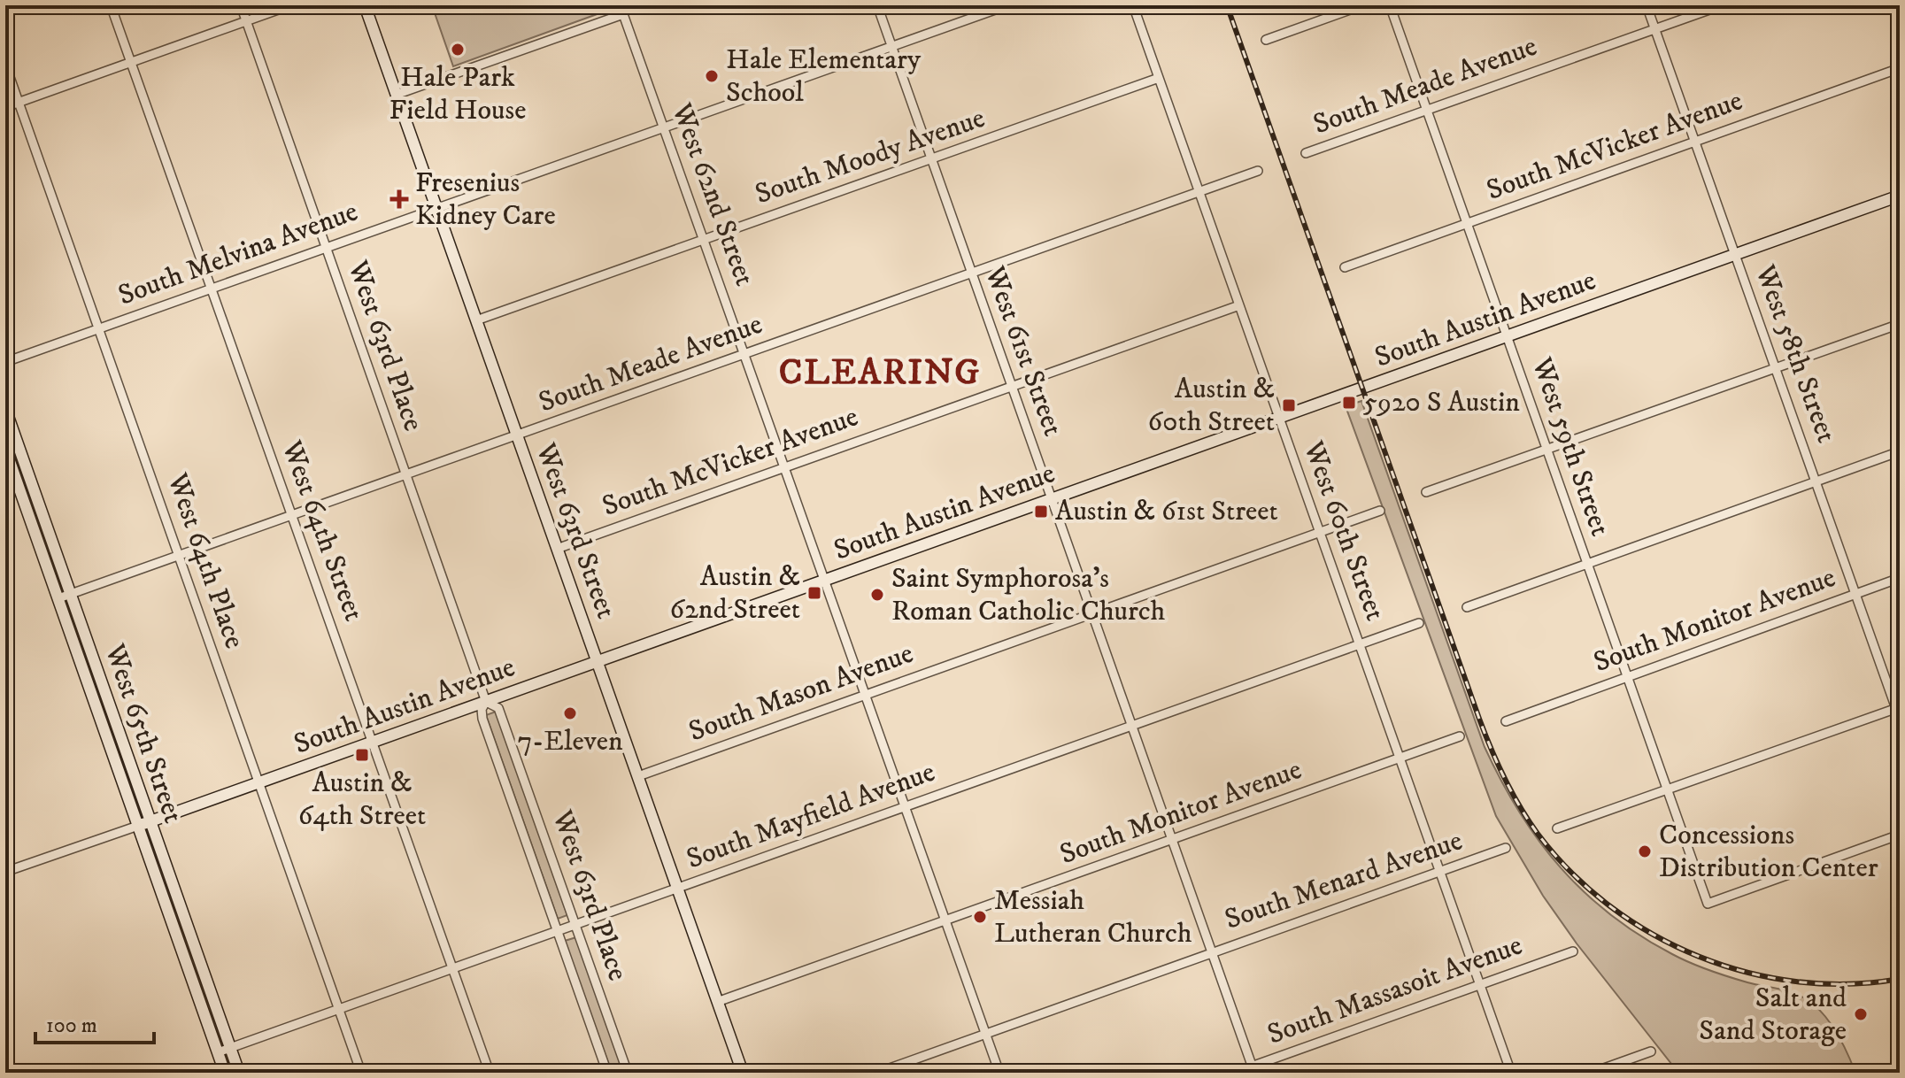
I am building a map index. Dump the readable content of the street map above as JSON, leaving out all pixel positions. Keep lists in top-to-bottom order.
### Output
{
  "streets": {
    "street": [
      "South Meade Avenue",
      "South McVicker Avenue",
      "South Moody Avenue",
      "West 62nd Street",
      "South Melvina Avenue",
      "South Austin Avenue",
      "West 63rd Place",
      "West 61st Street",
      "West 58th Street",
      "West 59th Street",
      "West 64th Street",
      "West 63rd Street",
      "West 60th Street",
      "West 64th Place",
      "South Monitor Avenue",
      "South Mason Avenue",
      "West 65th Street",
      "South Mayfield Avenue",
      "South Menard Avenue",
      "South Massasoit Avenue"
    ]
  },
  "crossings": [
    ["South Meade Avenue", "West 62nd Street"],
    ["South Meade Avenue", "West 63rd Place"],
    ["South Meade Avenue", "West 61st Street"],
    ["South Meade Avenue", "West 58th Street"],
    ["South Meade Avenue", "West 59th Street"],
    ["South Meade Avenue", "West 64th Street"],
    ["South Meade Avenue", "West 63rd Street"],
    ["South Meade Avenue", "West 60th Street"],
    ["South Meade Avenue", "West 64th Place"],
    ["South Meade Avenue", "West 65th Street"],
    ["South McVicker Avenue", "West 62nd Street"],
    ["South McVicker Avenue", "West 61st Street"],
    ["South McVicker Avenue", "West 58th Street"],
    ["South McVicker Avenue", "West 59th Street"],
    ["South McVicker Avenue", "West 63rd Street"],
    ["South McVicker Avenue", "West 60th Street"],
    ["South Moody Avenue", "West 62nd Street"],
    ["South Moody Avenue", "West 61st Street"],
    ["South Moody Avenue", "West 63rd Street"],
    ["South Moody Avenue", "West 60th Street"],
    ["West 62nd Street", "South Melvina Avenue"],
    ["West 62nd Street", "South Austin Avenue"],
    ["West 62nd Street", "West 63rd Street"],
    ["West 62nd Street", "South Monitor Avenue"],
    ["West 62nd Street", "South Mason Avenue"],
    ["West 62nd Street", "South Mayfield Avenue"],
    ["West 62nd Street", "South Menard Avenue"],
    ["South Melvina Avenue", "West 63rd Place"],
    ["South Melvina Avenue", "West 61st Street"],
    ["South Melvina Avenue", "West 64th Street"],
    ["South Melvina Avenue", "West 63rd Street"],
    ["South Melvina Avenue", "West 64th Place"],
    ["South Austin Avenue", "West 63rd Place"],
    ["South Austin Avenue", "West 61st Street"],
    ["South Austin Avenue", "West 58th Street"],
    ["South Austin Avenue", "West 59th Street"],
    ["South Austin Avenue", "West 64th Street"],
    ["South Austin Avenue", "West 63rd Street"],
    ["South Austin Avenue", "West 60th Street"],
    ["South Austin Avenue", "West 64th Place"],
    ["South Austin Avenue", "West 65th Street"],
    ["West 63rd Place", "South Mayfield Avenue"],
    ["West 61st Street", "South Monitor Avenue"],
    ["West 61st Street", "South Mason Avenue"],
    ["West 61st Street", "South Mayfield Avenue"],
    ["West 61st Street", "South Menard Avenue"],
    ["West 61st Street", "South Massasoit Avenue"],
    ["West 58th Street", "South Monitor Avenue"],
    ["West 59th Street", "South Monitor Avenue"],
    ["West 64th Street", "South Mayfield Avenue"],
    ["West 63rd Street", "South Monitor Avenue"],
    ["West 63rd Street", "South Mason Avenue"],
    ["West 63rd Street", "South Mayfield Avenue"],
    ["West 60th Street", "South Monitor Avenue"],
    ["West 60th Street", "South Mason Avenue"],
    ["West 60th Street", "South Mayfield Avenue"],
    ["West 60th Street", "South Menard Avenue"],
    ["West 60th Street", "South Massasoit Avenue"],
    ["West 64th Place", "South Mayfield Avenue"],
    ["West 65th Street", "South Mayfield Avenue"]
  ],
  "districts": ["CLEARING"],
  "places": {
    "other": [
      "Hale Park Field House",
      "Hale Elementary School",
      "Saint Symphorosa's Roman Catholic Church",
      "7-Eleven",
      "Concessions Distribution Center",
      "Messiah Lutheran Church",
      "Salt and Sand Storage"
    ],
    "health": ["Fresenius Kidney Care"],
    "transit": [
      "5920 S Austin",
      "Austin & 60th Street",
      "Austin & 61st Street",
      "Austin & 62nd Street",
      "Austin & 64th Street"
    ]
  },
  "scale_bar": "100 m"
}
